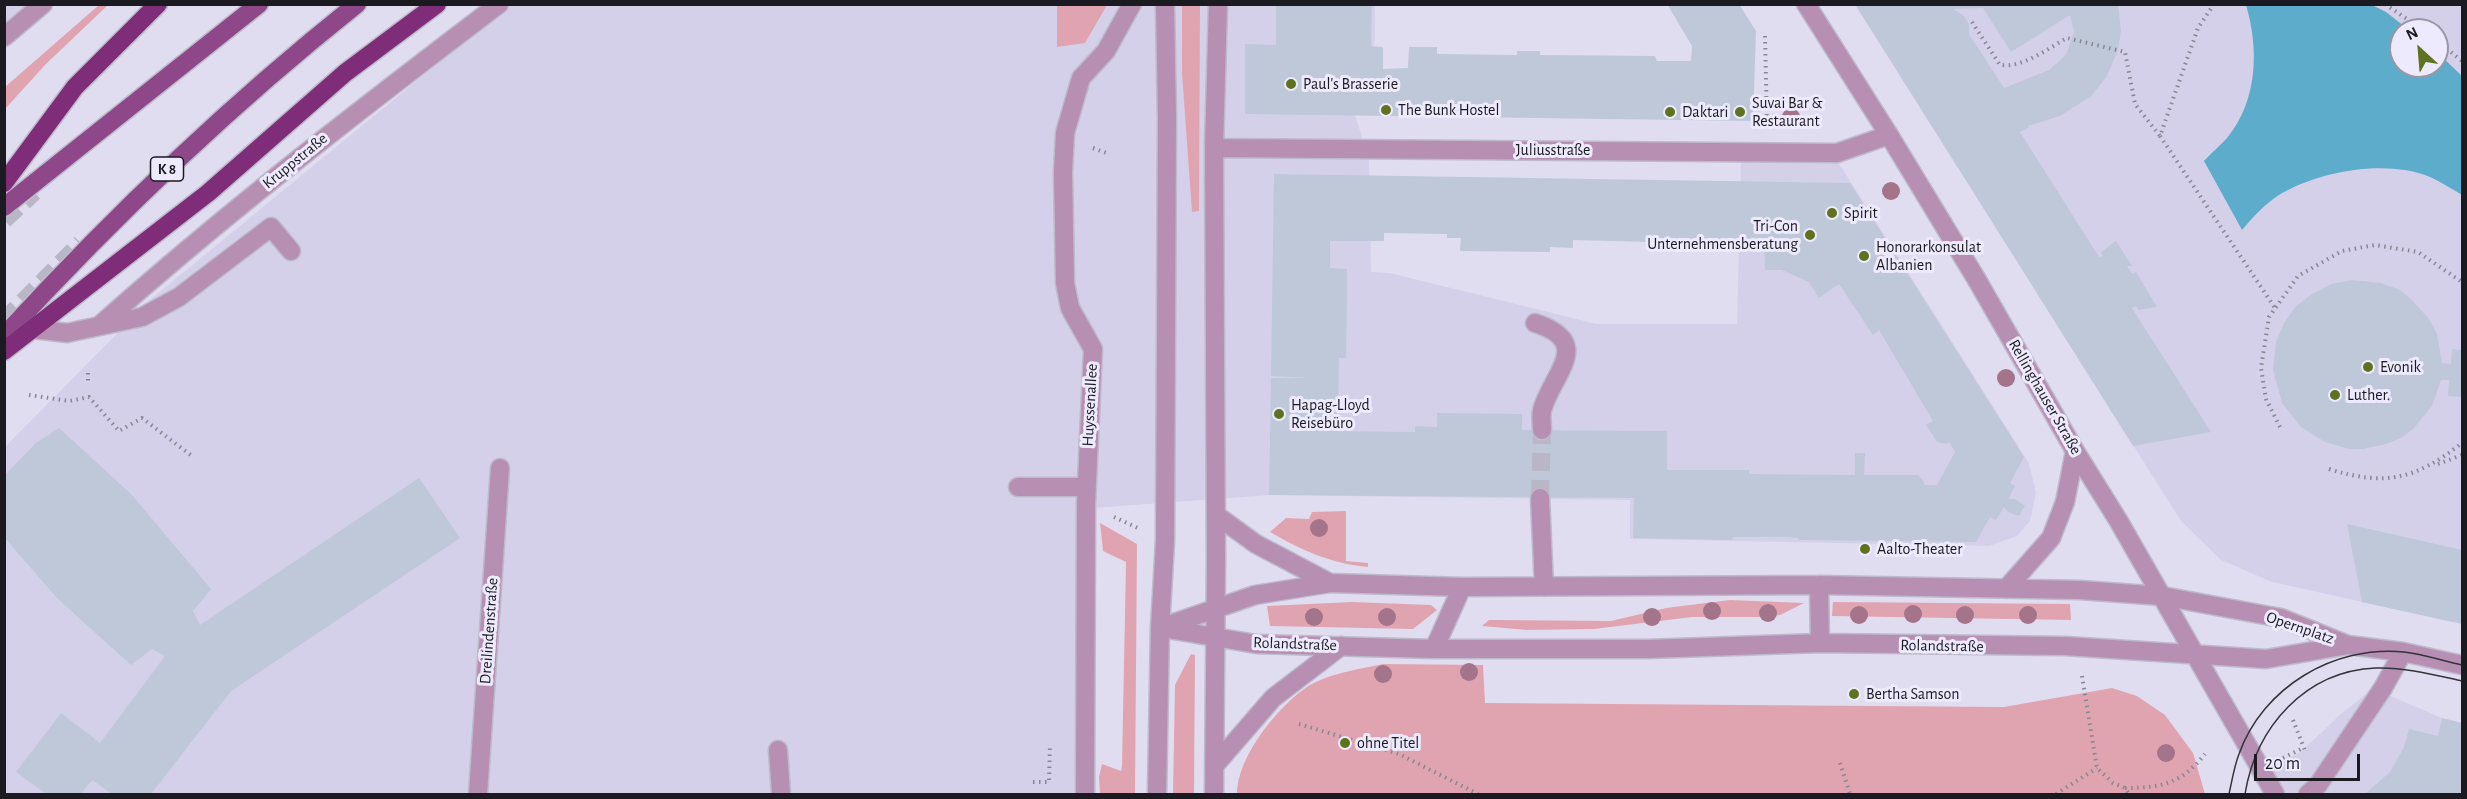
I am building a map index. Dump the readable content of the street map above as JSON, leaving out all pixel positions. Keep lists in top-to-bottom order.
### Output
{
  "streets": {
    "main road": ["K 8"],
    "street": [
      "Juliusstraße",
      "Kruppstraße",
      "Rellinghauser Straße",
      "Huyssenallee",
      "Opernplatz",
      "Dreilindenstraße",
      "Rolandstraße"
    ]
  },
  "crossings": [
    ["Juliusstraße", "Rellinghauser Straße"],
    ["Rellinghauser Straße", "Opernplatz"],
    ["Opernplatz", "Rolandstraße"]
  ],
  "places": [
    "Paul's Brasserie",
    "The Bunk Hostel",
    "Daktari",
    "Suvai Bar & Restaurant",
    "Spirit",
    "Tri-Con Unternehmensberatung",
    "Honorarkonsulat Albanien",
    "Evonik",
    "Luther.",
    "Hapag-Lloyd Reisebüro",
    "Aalto-Theater",
    "Bertha Samson",
    "ohne Titel"
  ],
  "scale_bar": "20 m",
  "north": "top left"
}
